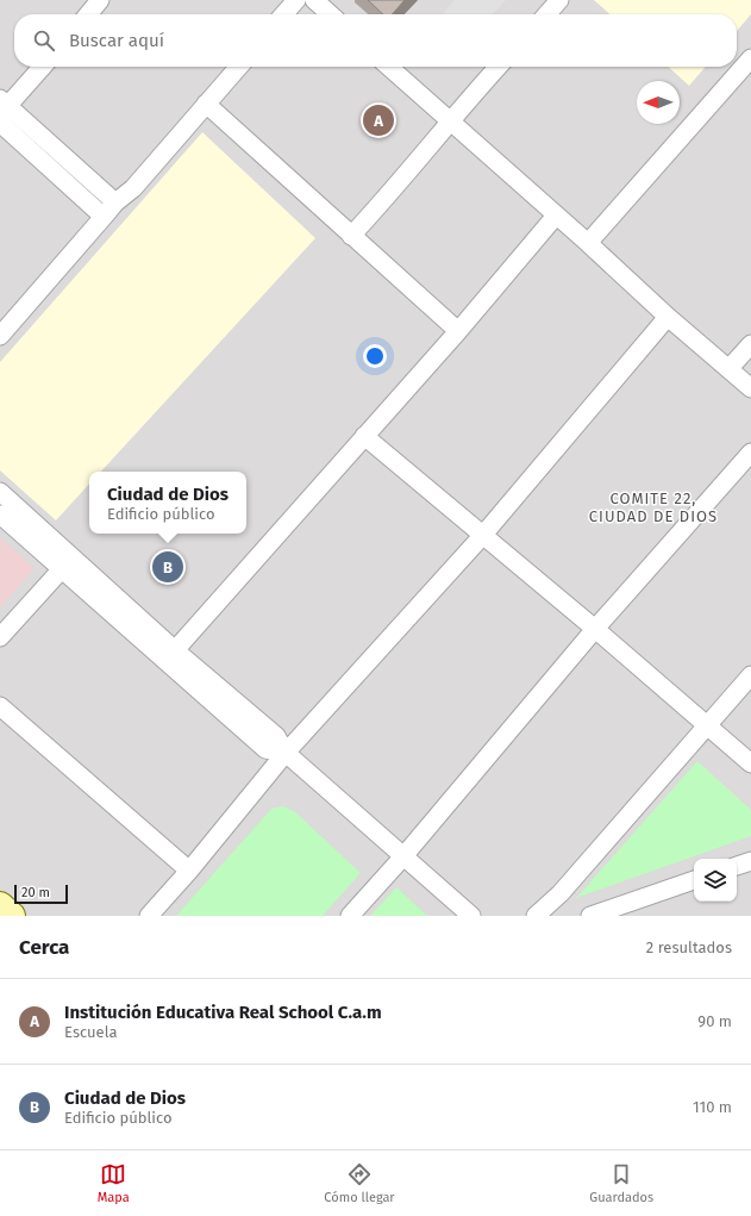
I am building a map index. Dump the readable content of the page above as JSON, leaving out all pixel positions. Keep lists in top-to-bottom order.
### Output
{
  "districts": ["COMITE 22, CIUDAD DE DIOS"],
  "scale_bar": "20 m",
  "north": "left",
  "page": {
    "search": "Buscar aquí",
    "pins": ["A", "B"],
    "popup": ["Ciudad de Dios", "Edificio público"],
    "scale": "20 m",
    "heading": ["Cerca", "2 resultados"],
    "list": [
      {
        "mark": "A",
        "name": "Institución Educativa Real School C.a.m",
        "note": "Escuela",
        "value": "90 m"
      },
      {
        "mark": "B",
        "name": "Ciudad de Dios",
        "note": "Edificio público",
        "value": "110 m"
      }
    ],
    "nav": ["Mapa", "Cómo llegar", "Guardados"]
  }
}
